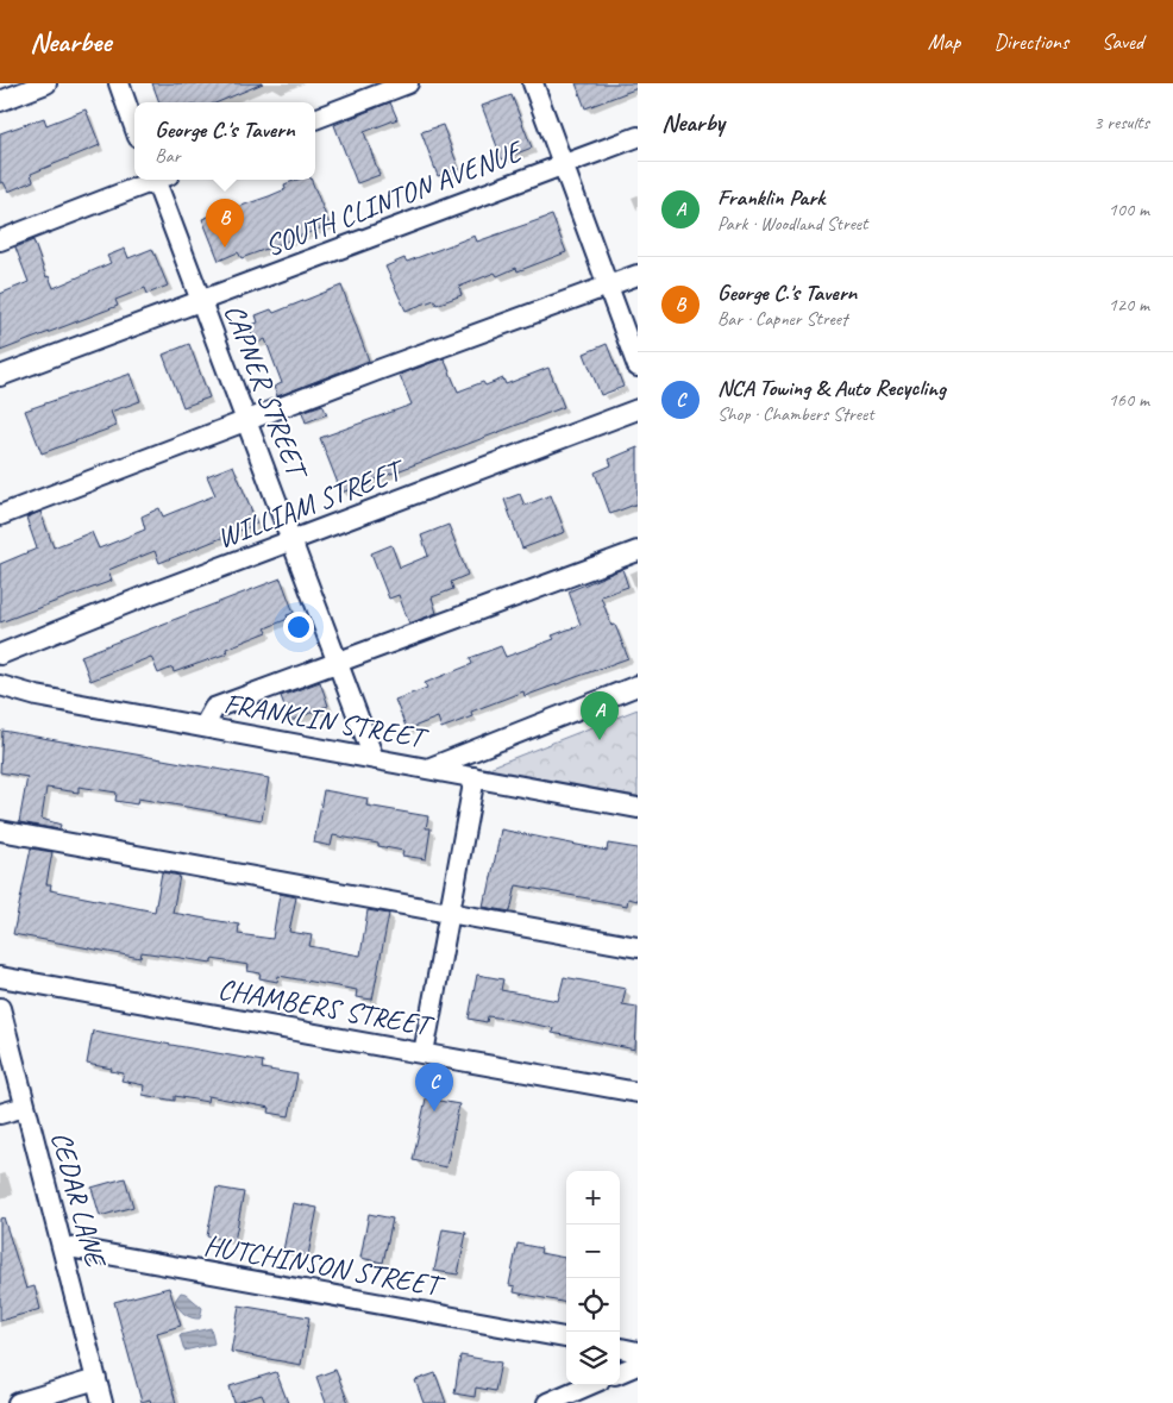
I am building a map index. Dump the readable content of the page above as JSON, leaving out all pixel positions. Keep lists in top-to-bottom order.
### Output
{
  "streets": {
    "street": [
      "SOUTH CLINTON AVENUE",
      "CAPNER STREET",
      "WILLIAM STREET",
      "FRANKLIN STREET",
      "CHAMBERS STREET",
      "CEDAR LANE",
      "HUTCHINSON STREET"
    ]
  },
  "crossings": [
    ["SOUTH CLINTON AVENUE", "CAPNER STREET"],
    ["CAPNER STREET", "WILLIAM STREET"],
    ["CAPNER STREET", "FRANKLIN STREET"],
    ["CEDAR LANE", "HUTCHINSON STREET"]
  ],
  "page": {
    "header": "Nearbee",
    "nav": ["Map", "Directions", "Saved"],
    "heading": ["Nearby", "3 results"],
    "popup": ["George C.'s Tavern", "Bar"],
    "list": [
      {
        "mark": "A",
        "name": "Franklin Park",
        "note": "Park · Woodland Street",
        "value": "100 m"
      },
      {
        "mark": "B",
        "name": "George C.'s Tavern",
        "note": "Bar · Capner Street",
        "value": "120 m"
      },
      {
        "mark": "C",
        "name": "NCA Towing & Auto Recycling",
        "note": "Shop · Chambers Street",
        "value": "160 m"
      }
    ],
    "pins": ["B", "A", "C"],
    "map_buttons": ["+", "−"]
  }
}
